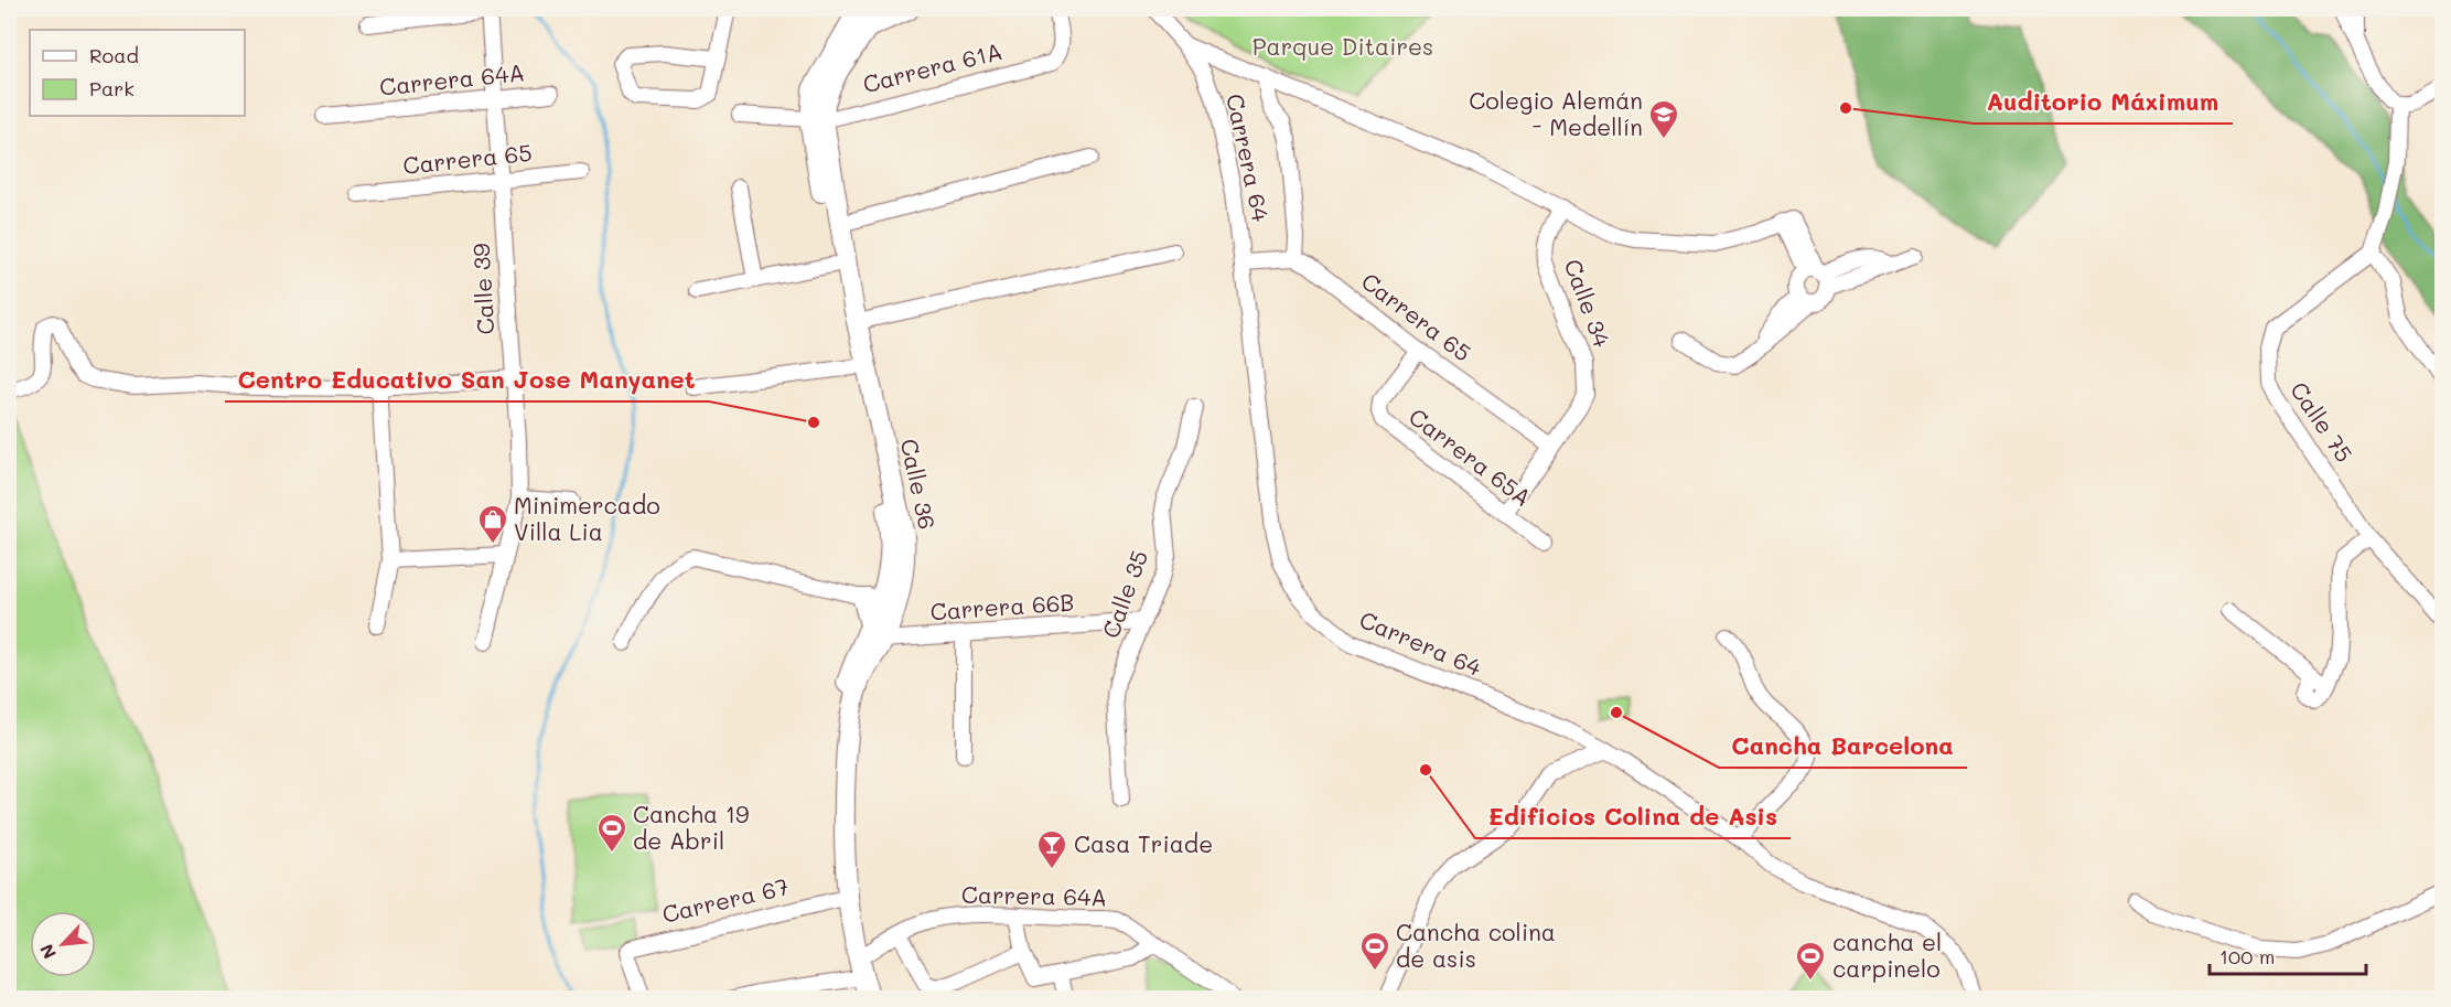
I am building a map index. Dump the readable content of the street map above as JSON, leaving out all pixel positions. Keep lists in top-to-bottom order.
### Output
{
  "streets": {
    "main road": ["Calle 36"],
    "street": [
      "Carrera 61A",
      "Carrera 64A",
      "Carrera 64",
      "Carrera 65",
      "Calle 39",
      "Calle 34",
      "Calle 75",
      "Carrera 65A",
      "Calle 35",
      "Carrera 66B",
      "Carrera 67"
    ]
  },
  "crossings": [
    ["Carrera 61A", "Calle 36"],
    ["Carrera 64A", "Calle 39"],
    ["Carrera 64A", "Calle 36"],
    ["Carrera 65", "Calle 39"],
    ["Carrera 65", "Calle 34"],
    ["Carrera 65", "Carrera 65A"],
    ["Calle 34", "Carrera 65A"],
    ["Calle 36", "Carrera 66B"],
    ["Calle 36", "Carrera 67"],
    ["Calle 35", "Carrera 66B"]
  ],
  "parks": ["Parque Ditaires"],
  "places": {
    "other": [
      "Auditorio Máximum",
      "Centro Educativo San Jose Manyanet",
      "Cancha Barcelona",
      "Edificios Colina de Asis"
    ],
    "school or university": ["Colegio Alemán - Medellín"],
    "shop": ["Minimercado Villa Lia"],
    "sports": ["Cancha 19 de Abril", "Cancha colina de asis", "cancha el carpinelo"],
    "bar": ["Casa Triade"]
  },
  "legend": ["Road", "Park"],
  "scale_bar": "100 m",
  "north": "bottom left"
}
